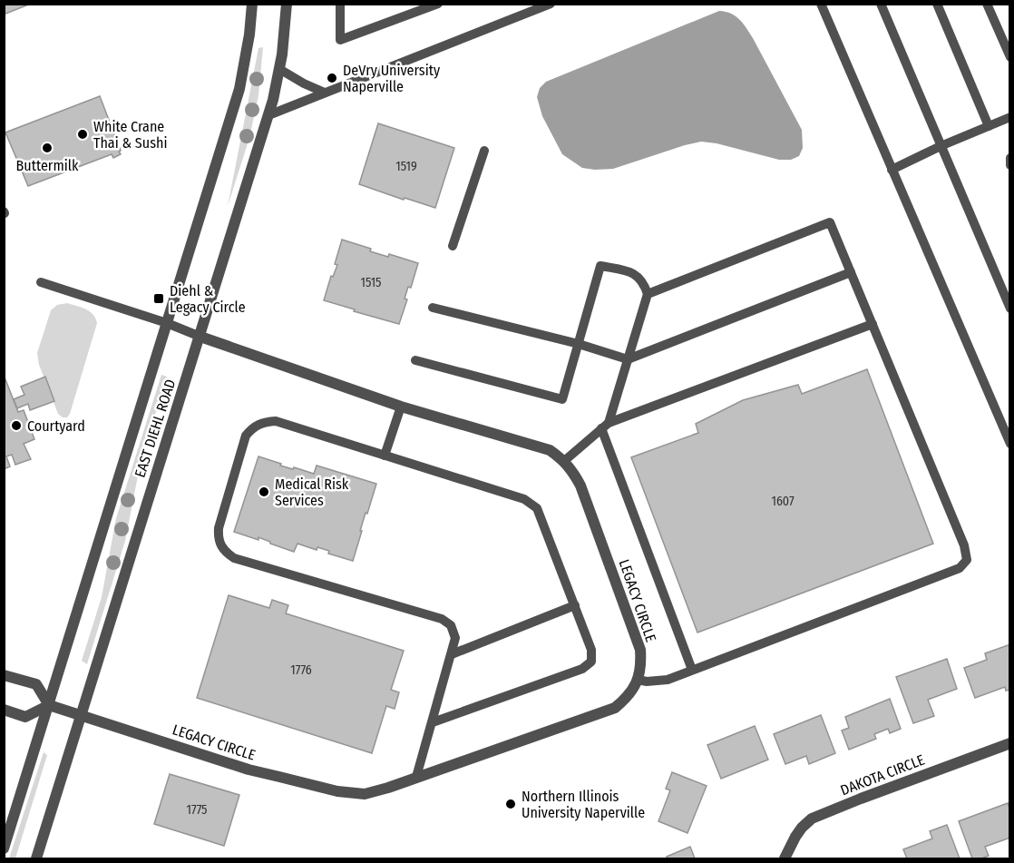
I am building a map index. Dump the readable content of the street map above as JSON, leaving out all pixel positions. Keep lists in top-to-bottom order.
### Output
{
  "streets": {
    "street": ["EAST DIEHL ROAD", "LEGACY CIRCLE", "DAKOTA CIRCLE"]
  },
  "crossings": [
    ["EAST DIEHL ROAD", "LEGACY CIRCLE"]
  ],
  "places": {
    "other": [
      "DeVry University Naperville",
      "White Crane Thai & Sushi",
      "Buttermilk",
      "Courtyard",
      "Medical Risk Services",
      "Northern Illinois University Naperville"
    ],
    "transit": ["Diehl & Legacy Circle"]
  },
  "house_numbers": [
    "1519",
    "1515",
    "1607",
    "1776",
    "1775"
  ]
}
